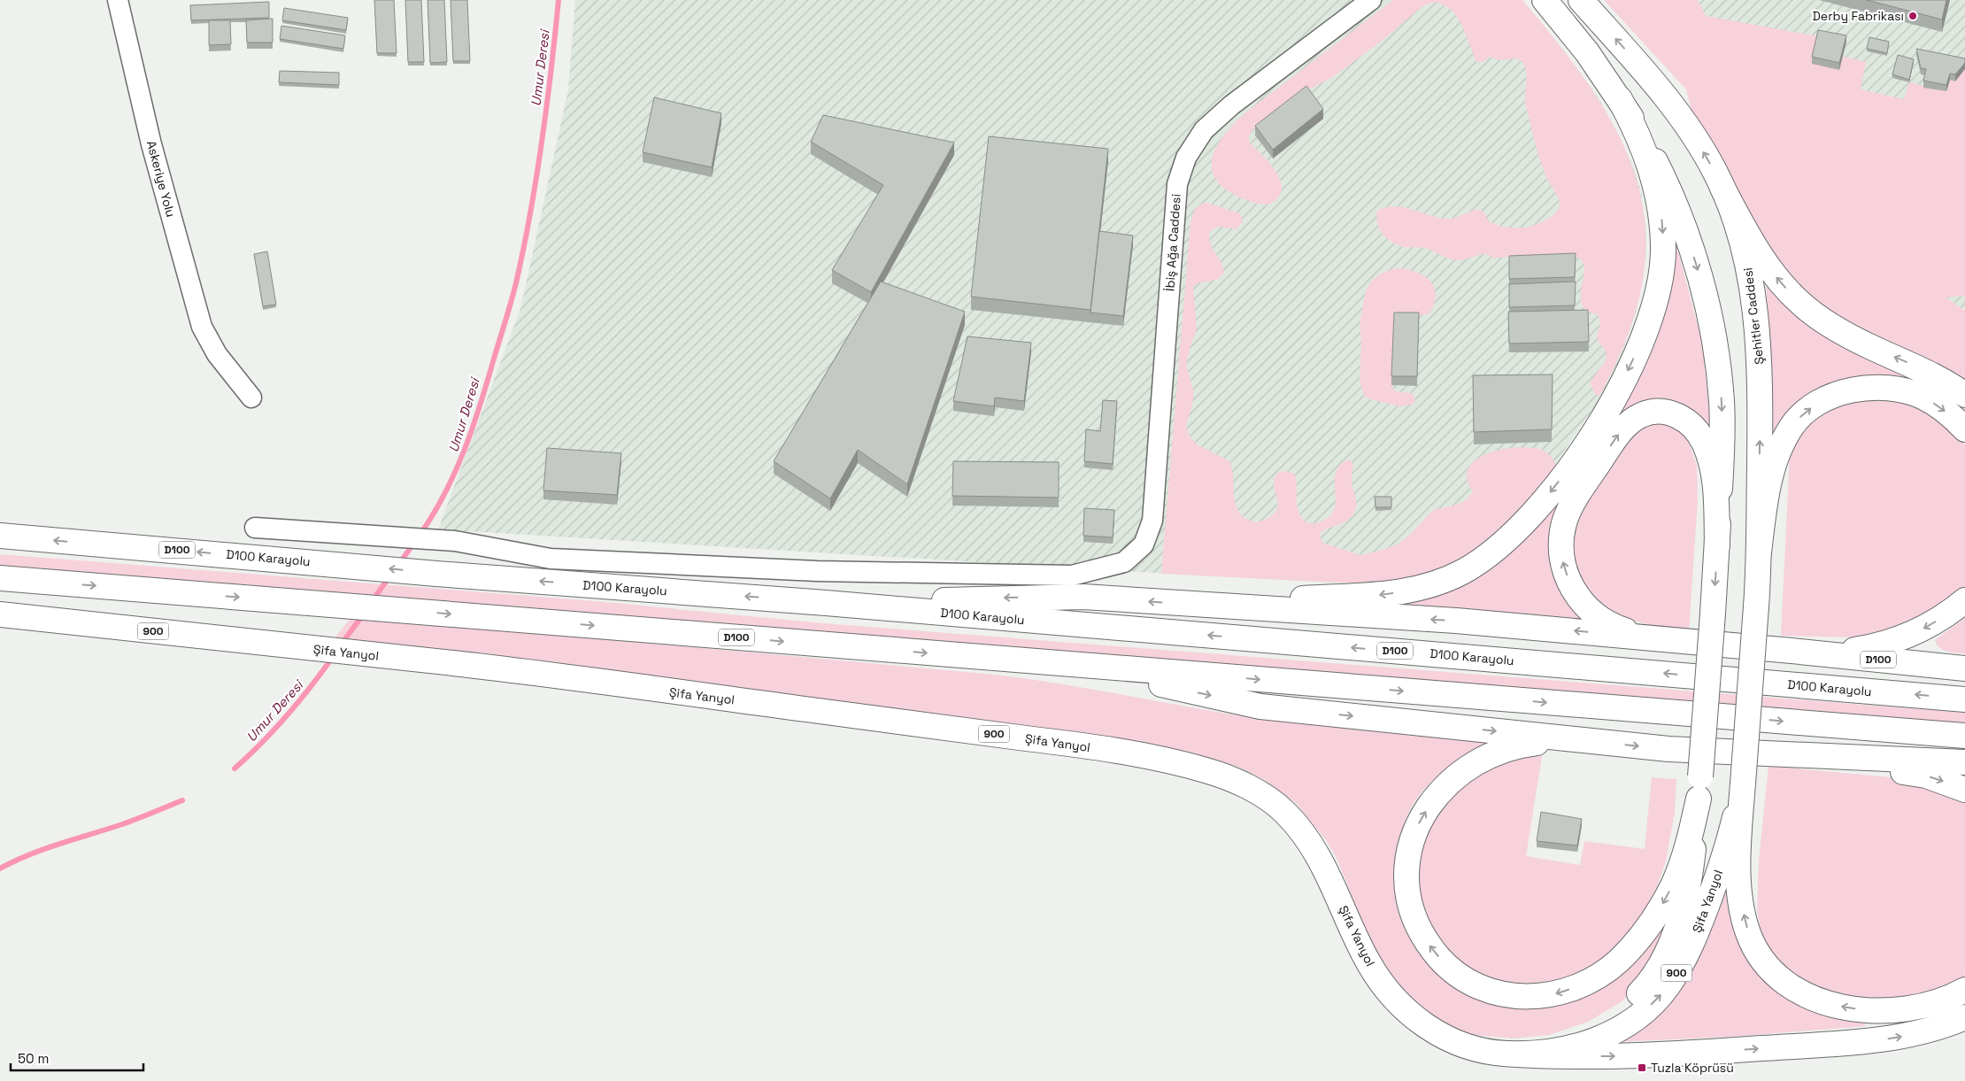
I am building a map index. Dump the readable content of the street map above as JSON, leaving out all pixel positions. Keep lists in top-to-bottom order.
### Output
{
  "streets": {
    "main road": [
      "Şehitler Caddesi",
      "D100",
      "D100 Karayolu",
      "900",
      "Şifa Yanyol"
    ],
    "street": ["Askeriye Yolu", "İbiş Ağa Caddesi"]
  },
  "water": ["Umur Deresi"],
  "places": {
    "other": ["Derby Fabrikası"],
    "transit": ["Tuzla Köprüsü"]
  },
  "scale_bar": "50 m"
}
